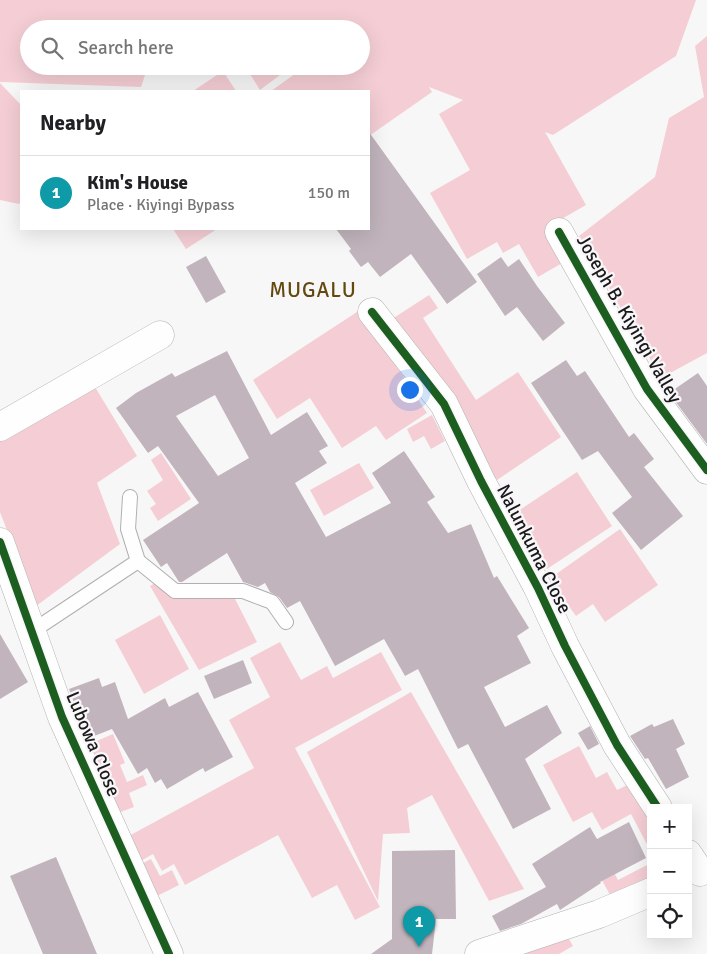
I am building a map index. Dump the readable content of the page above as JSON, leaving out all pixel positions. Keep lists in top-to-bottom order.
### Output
{
  "streets": {
    "street": ["Joseph B. Kiyingi Valley", "Nalunkuma Close", "Lubowa Close"]
  },
  "districts": ["MUGALU"],
  "page": {
    "search": "Search here",
    "heading": "Nearby",
    "list": [
      {
        "mark": "1",
        "name": "Kim's House",
        "note": "Place · Kiyingi Bypass",
        "value": "150 m"
      }
    ],
    "map_buttons": ["+", "−"],
    "pins": "1"
  }
}
